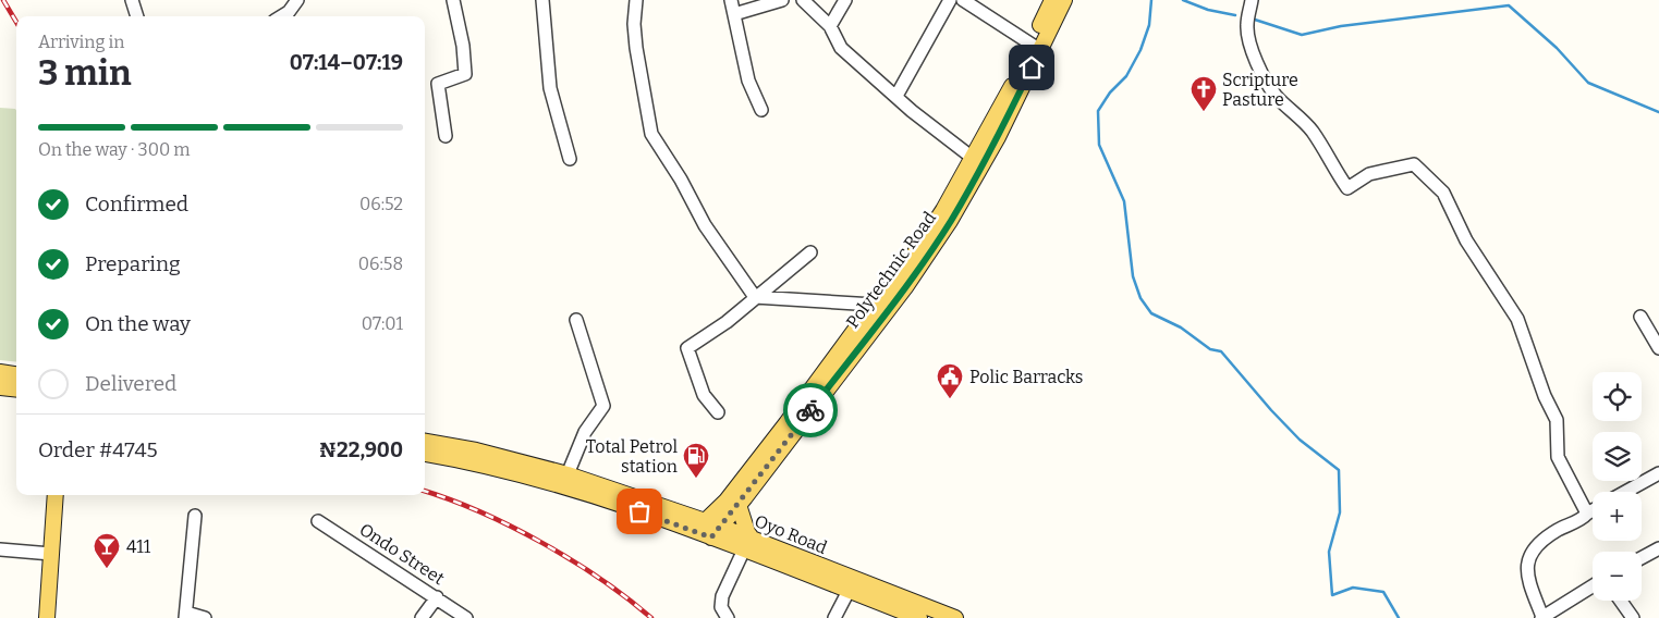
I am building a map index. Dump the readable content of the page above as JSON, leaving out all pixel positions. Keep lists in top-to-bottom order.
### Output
{
  "streets": {
    "main road": ["Polytechnic Road", "Oyo Road"],
    "street": ["Ondo Street"]
  },
  "crossings": [
    ["Polytechnic Road", "Oyo Road"]
  ],
  "places": {
    "church": ["Scripture Pasture"],
    "public building": ["Polic Barracks"],
    "fuel station": ["Total Petrol station"],
    "bar": ["411"]
  },
  "page": {
    "heading": ["3 min", "Arriving in", "07:14–07:19"],
    "panel": ["Order #4745", "₦22,900"],
    "bar": "On the way · 300 m",
    "list": [
      ["Confirmed", "06:52"],
      ["Preparing", "06:58"],
      ["On the way", "07:01"],
      "Delivered"
    ],
    "map_buttons": ["+", "−"]
  }
}
